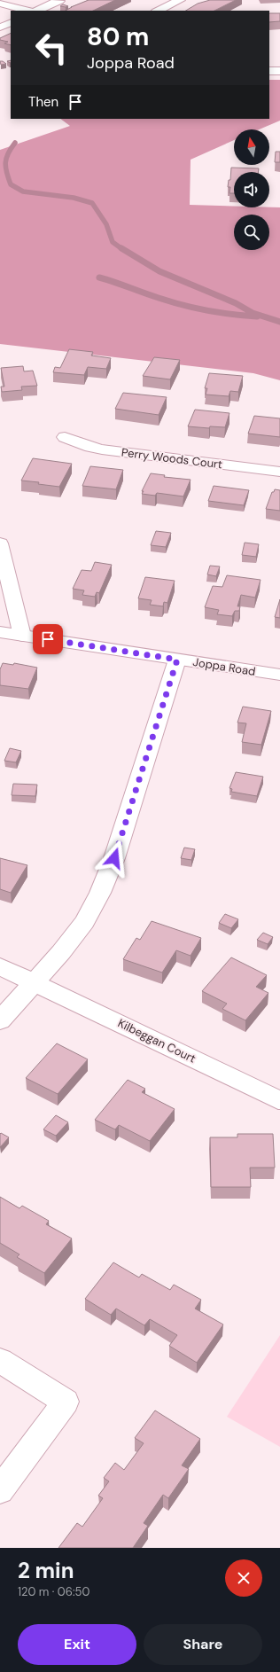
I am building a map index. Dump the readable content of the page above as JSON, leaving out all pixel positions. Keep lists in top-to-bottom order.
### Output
{
  "streets": {
    "street": ["Perry Woods Court", "Joppa Road", "Kilbeggan Court"]
  },
  "north": "top",
  "page": {
    "turn": ["80 m", "Joppa Road"],
    "then": "Then",
    "heading": ["2 min", "120 m · 06:50"],
    "buttons": ["Exit", "Share"]
  }
}
